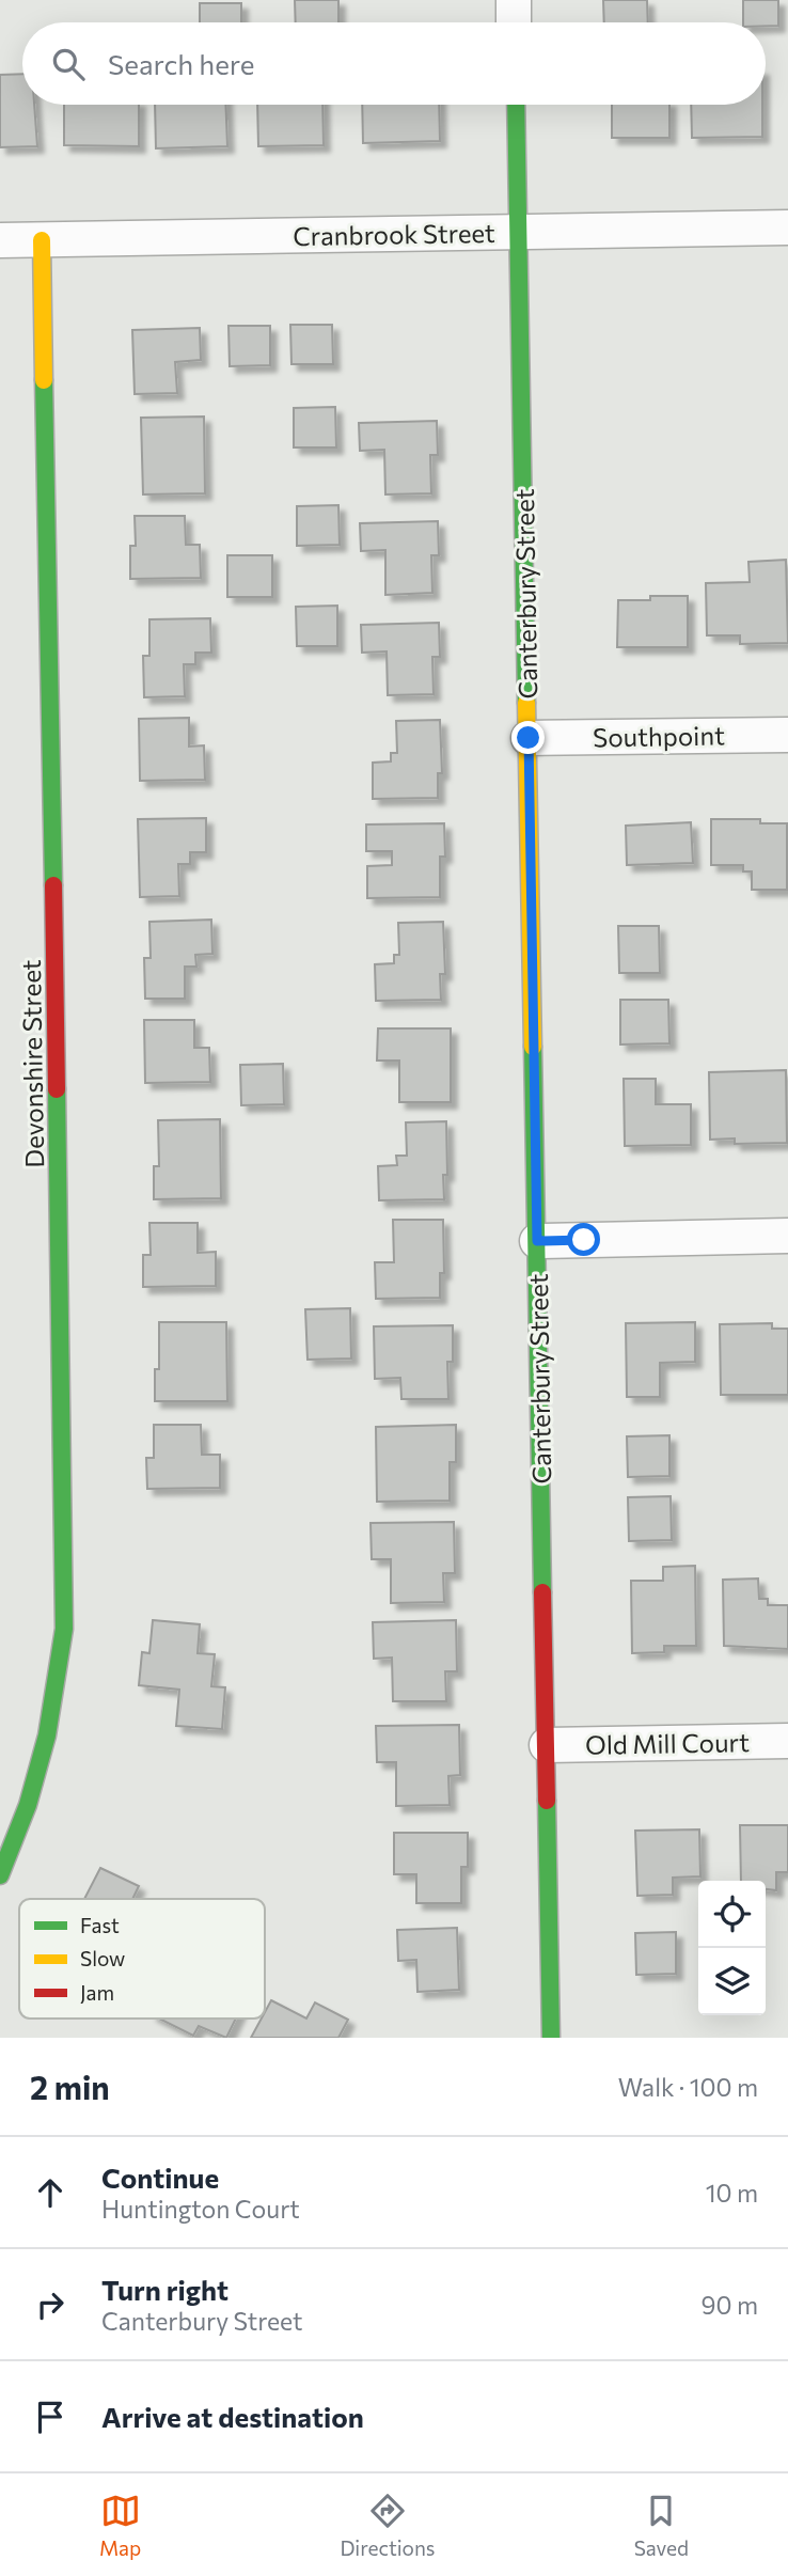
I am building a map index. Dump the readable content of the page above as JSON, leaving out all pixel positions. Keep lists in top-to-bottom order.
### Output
{
  "streets": {
    "street": [
      "Cranbrook Street",
      "Canterbury Street",
      "Southpoint",
      "Devonshire Street",
      "Old Mill Court"
    ]
  },
  "crossings": [
    ["Cranbrook Street", "Canterbury Street"],
    ["Cranbrook Street", "Devonshire Street"],
    ["Canterbury Street", "Southpoint"],
    ["Canterbury Street", "Old Mill Court"]
  ],
  "legend": ["Fast", "Slow", "Jam"],
  "page": {
    "search": "Search here",
    "heading": ["2 min", "Walk · 100 m"],
    "list": [
      ["Continue", "Huntington Court", "10 m"],
      ["Turn right", "Canterbury Street", "90 m"],
      "Arrive at destination"
    ],
    "nav": ["Map", "Directions", "Saved"]
  }
}
